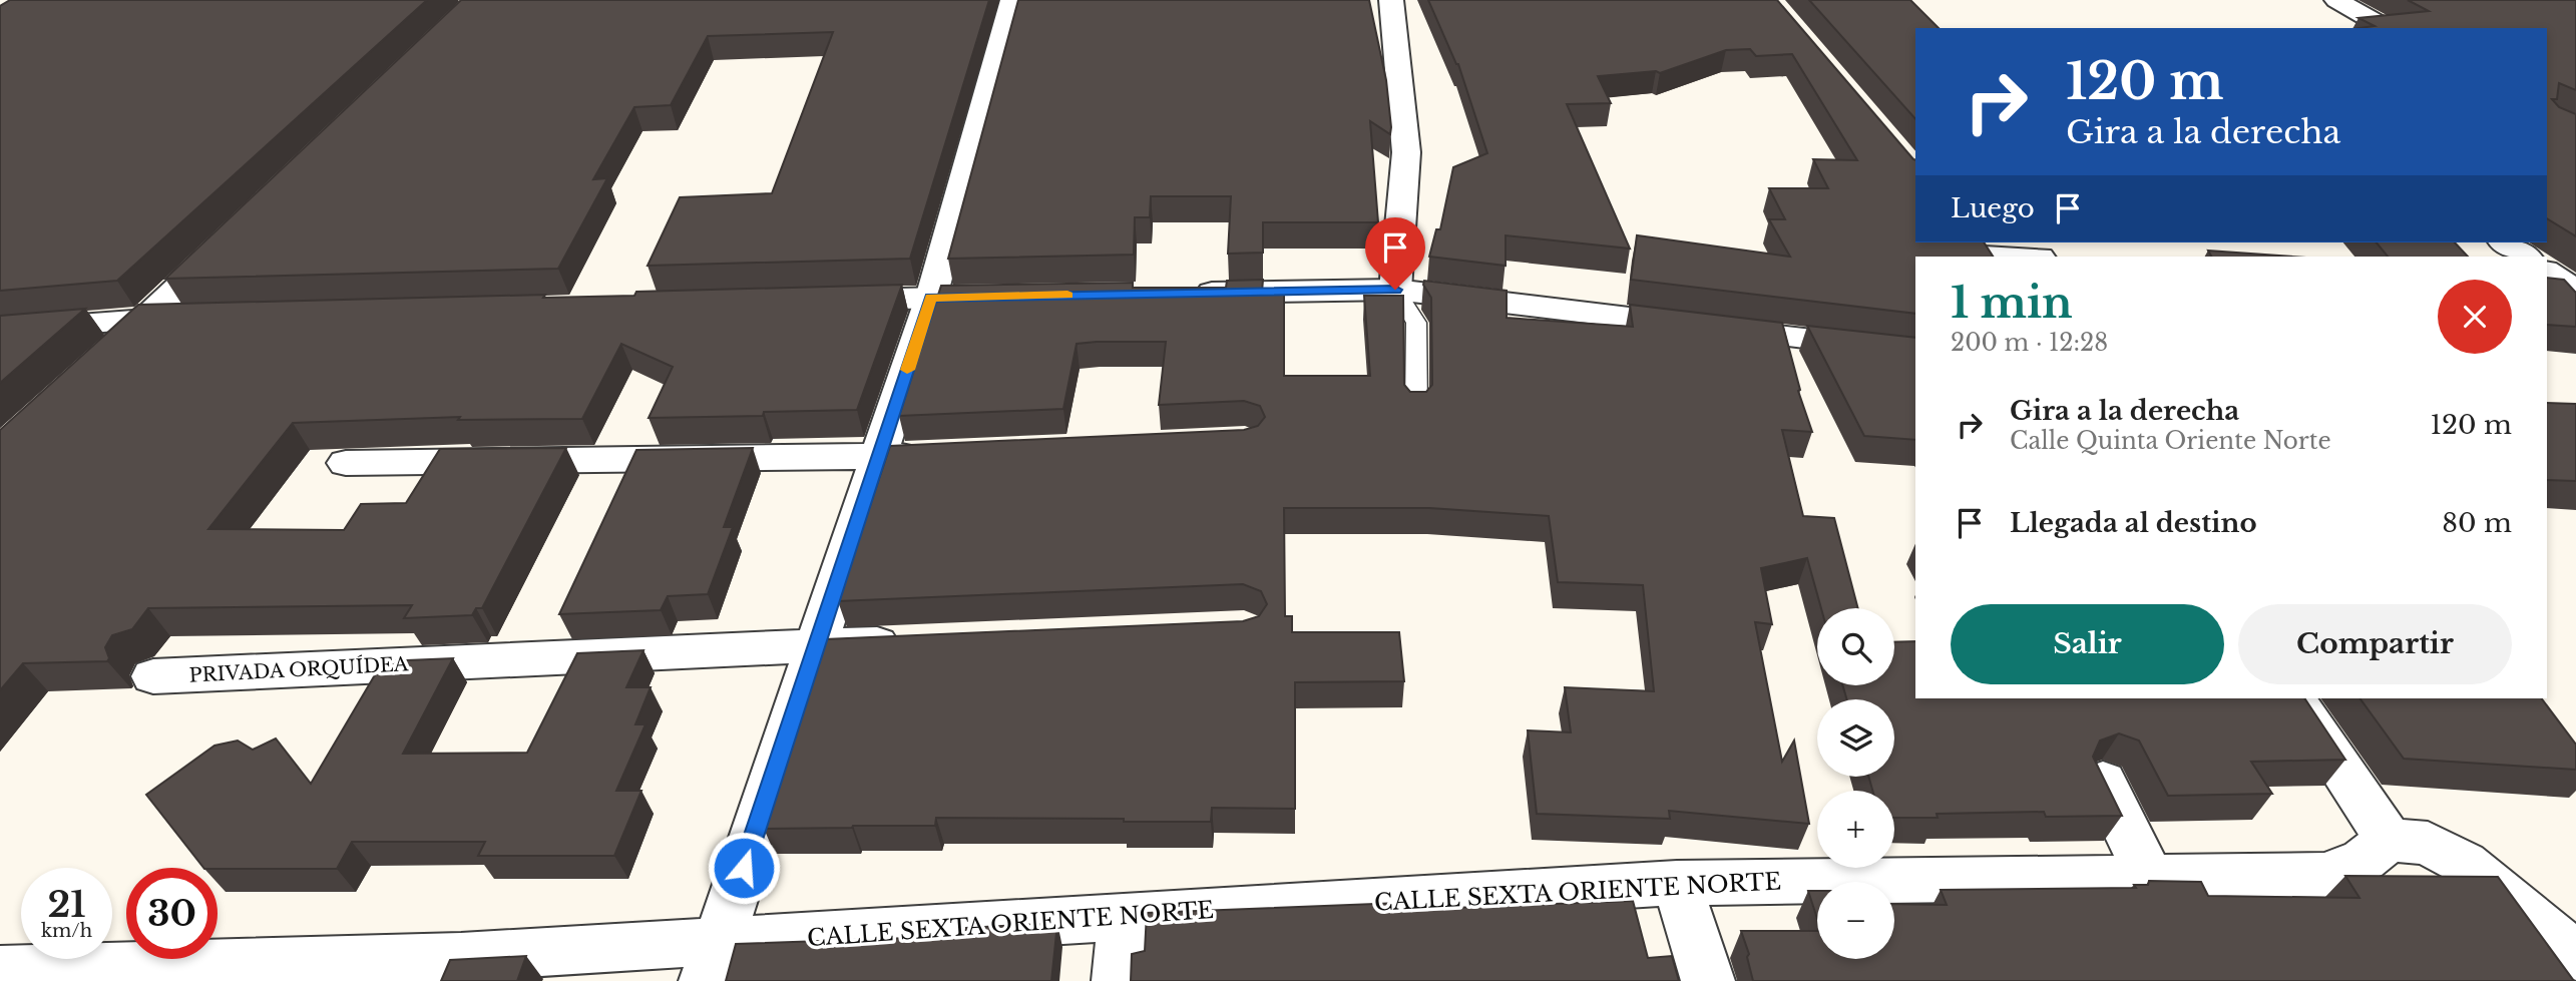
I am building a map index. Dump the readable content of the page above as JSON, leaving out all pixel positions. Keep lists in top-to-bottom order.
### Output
{
  "streets": {
    "street": ["PRIVADA ORQUÍDEA", "CALLE SEXTA ORIENTE NORTE"]
  },
  "page": {
    "turn": ["120 m", "Gira a la derecha"],
    "then": "Luego",
    "heading": ["1 min", "200 m · 12:28"],
    "list": [
      {
        "name": "Gira a la derecha",
        "note": "Calle Quinta Oriente Norte",
        "value": "120 m"
      },
      {
        "name": "Llegada al destino",
        "value": "80 m"
      }
    ],
    "buttons": ["Salir", "Compartir"],
    "map_buttons": ["+", "−"],
    "speed": "21 km/h",
    "limit": "30"
  }
}
